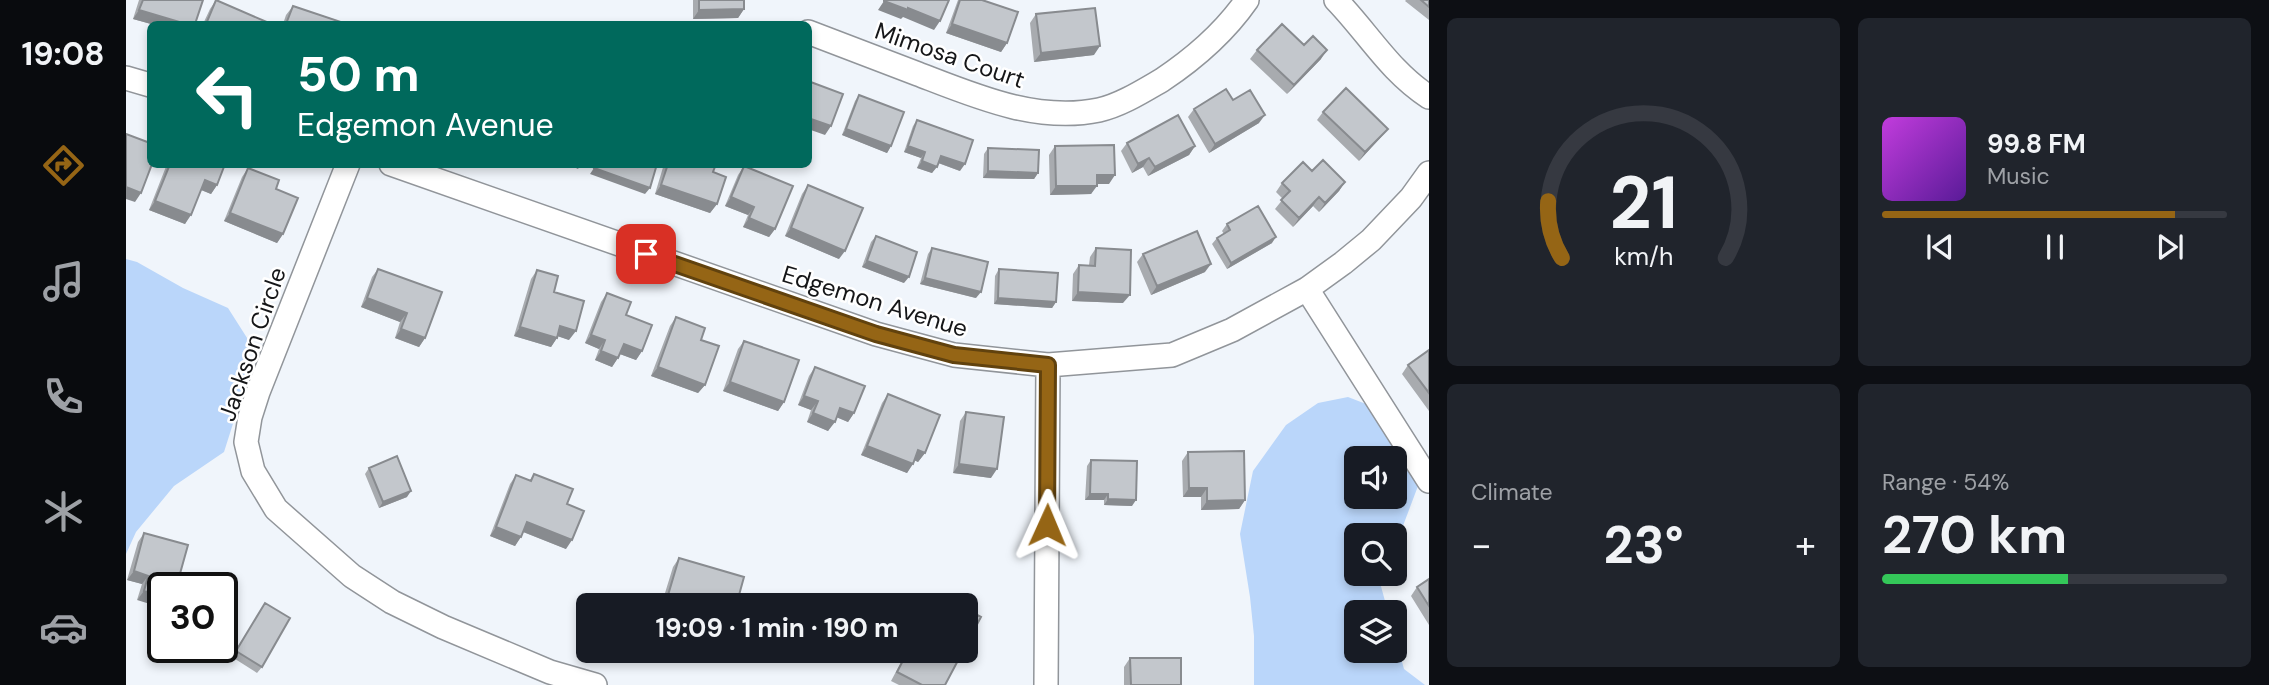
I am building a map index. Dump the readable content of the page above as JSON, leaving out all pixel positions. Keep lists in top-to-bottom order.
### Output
{
  "streets": {
    "street": ["Mimosa Court", "Edgemon Avenue", "Jackson Circle"]
  },
  "page": {
    "tabs": "19:08",
    "turn": ["50 m", "Edgemon Avenue"],
    "song": ["99.8 FM", "Music"],
    "tile": [
      "Climate",
      ["Range · 54%", "270 km"]
    ],
    "heat": ["−", "23°", "+"],
    "limit": "30",
    "trip": "19:09 · 1 min · 190 m",
    "gauge": ["21", "km/h"]
  }
}
